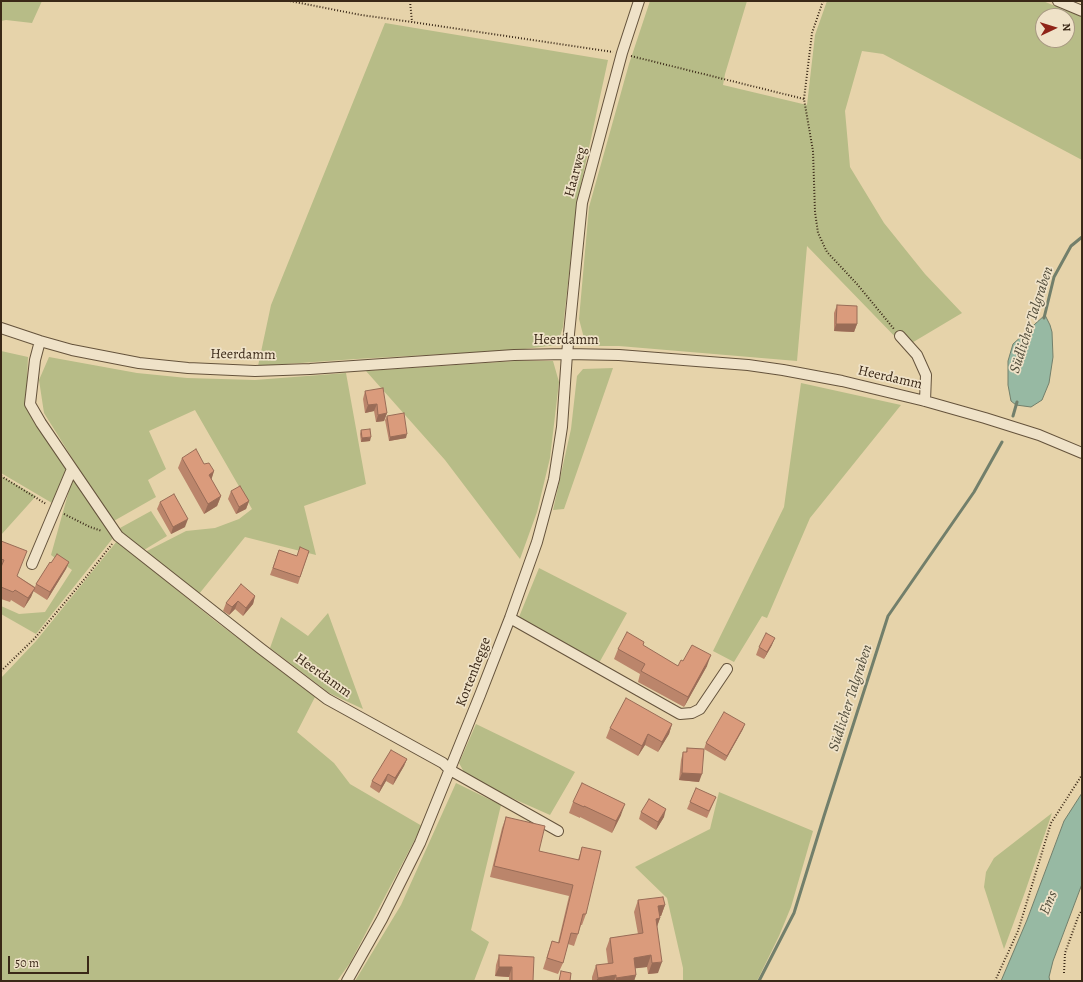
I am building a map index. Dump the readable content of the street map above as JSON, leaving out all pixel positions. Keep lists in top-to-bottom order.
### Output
{
  "streets": {
    "street": ["Haarweg", "Heerdamm", "Kortenhegge"]
  },
  "crossings": [
    ["Haarweg", "Heerdamm"],
    ["Haarweg", "Kortenhegge"],
    ["Heerdamm", "Kortenhegge"]
  ],
  "water": ["Südlicher Talgraben", "Ems"],
  "scale_bar": "50 m",
  "north": "right"
}
